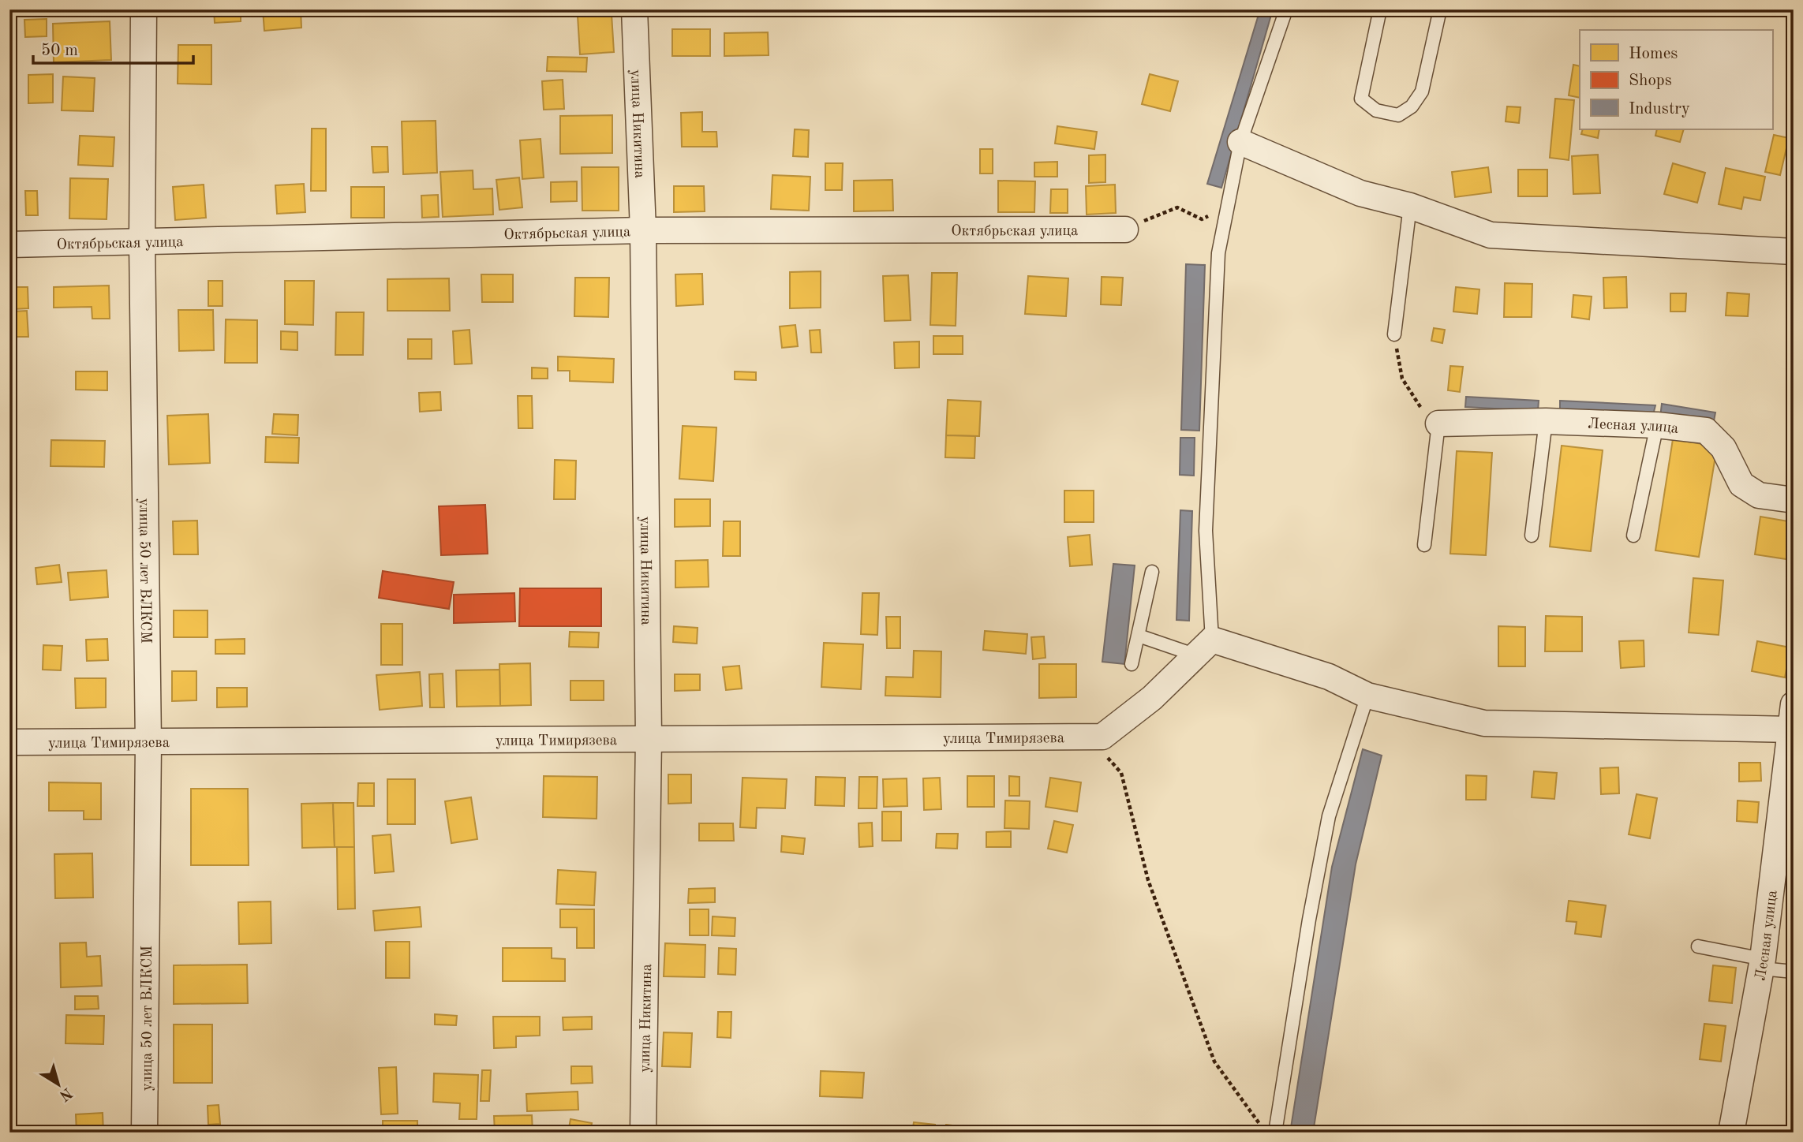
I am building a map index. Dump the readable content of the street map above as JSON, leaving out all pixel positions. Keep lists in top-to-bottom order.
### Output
{
  "streets": {
    "street": [
      "улица Никитина",
      "Октябрьская улица",
      "Лесная улица",
      "улица 50 лет ВЛКСМ",
      "улица Тимирязева"
    ]
  },
  "crossings": [
    ["улица Никитина", "Октябрьская улица"],
    ["улица Никитина", "улица Тимирязева"],
    ["Октябрьская улица", "улица 50 лет ВЛКСМ"],
    ["улица 50 лет ВЛКСМ", "улица Тимирязева"]
  ],
  "legend": ["Homes", "Shops", "Industry"],
  "scale_bar": "50 m",
  "north": "bottom right"
}
